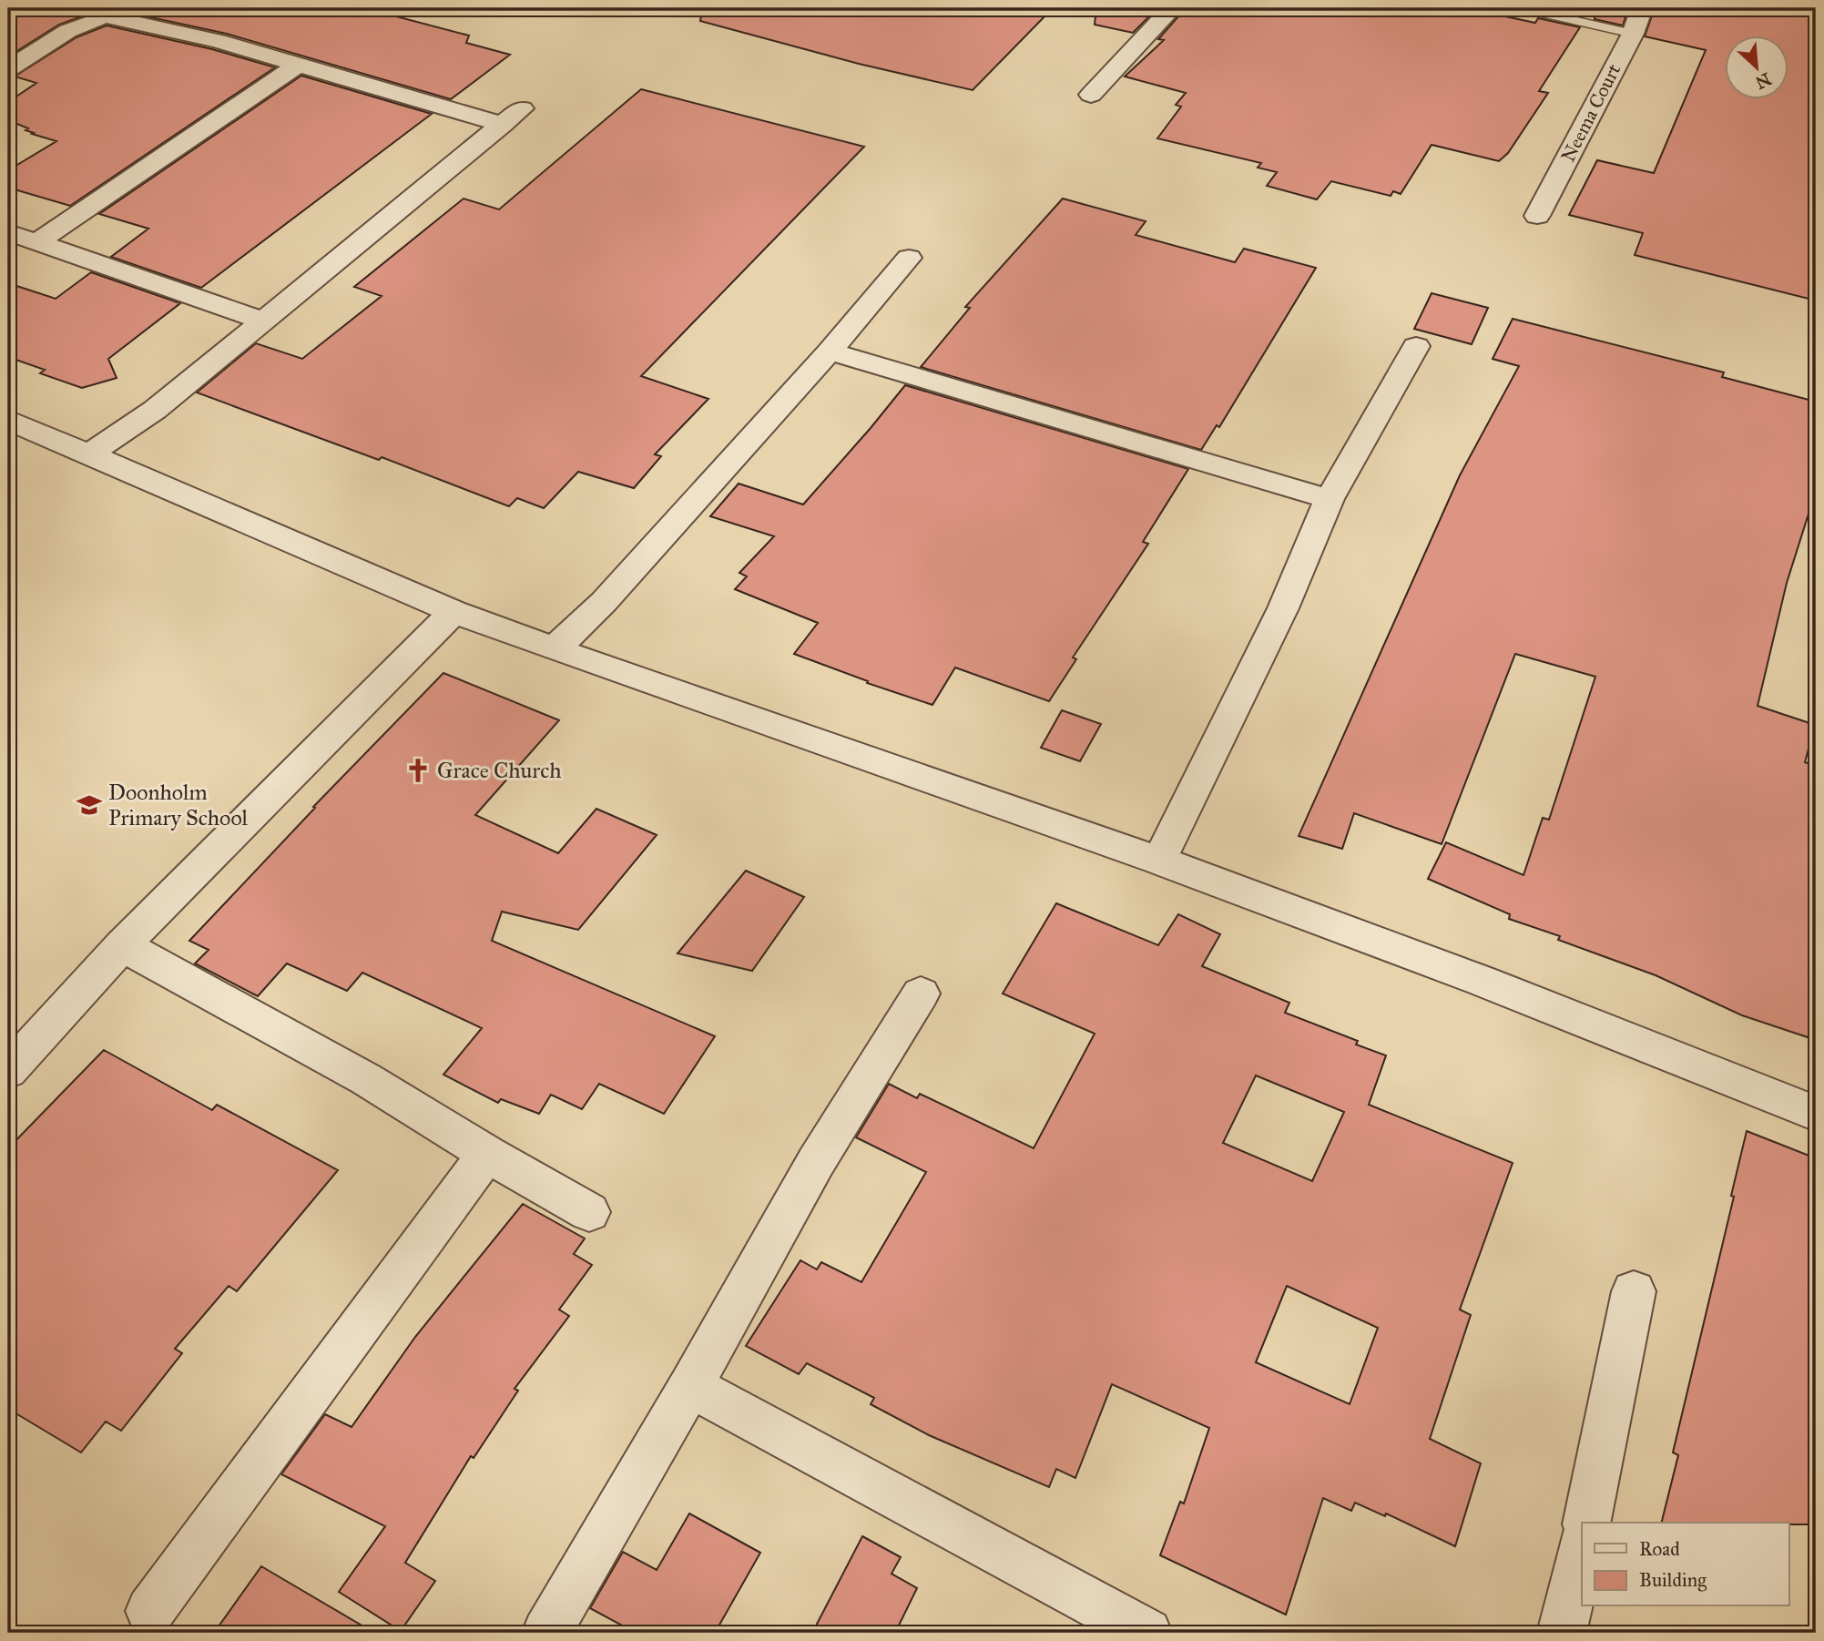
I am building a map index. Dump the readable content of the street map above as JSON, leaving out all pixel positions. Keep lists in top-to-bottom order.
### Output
{
  "streets": {
    "street": ["Neema Court"]
  },
  "places": {
    "church": ["Grace Church"],
    "school or university": ["Doonholm Primary School"]
  },
  "legend": ["Road", "Building"],
  "north": "bottom right"
}
